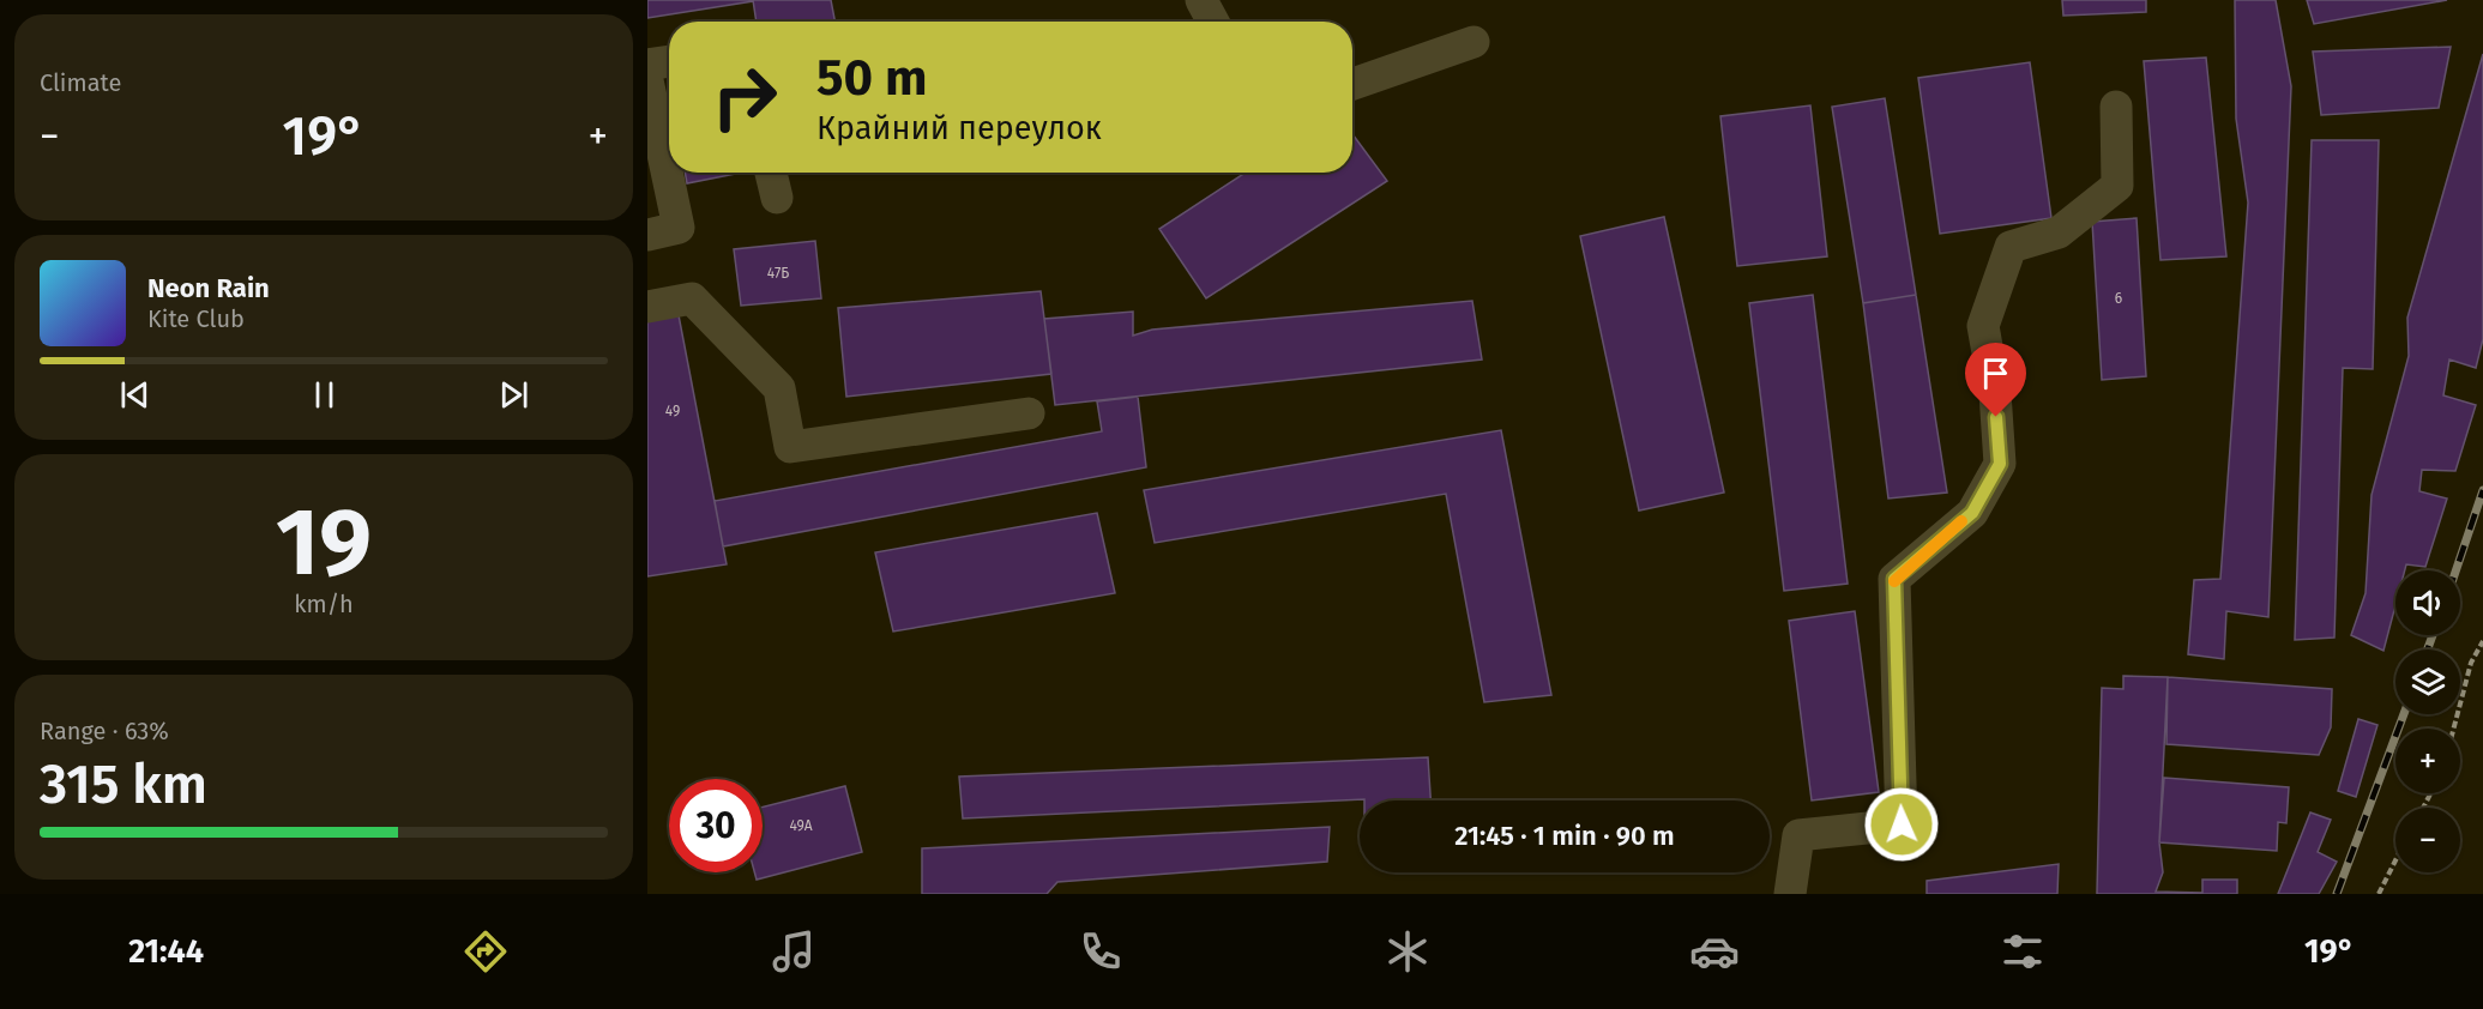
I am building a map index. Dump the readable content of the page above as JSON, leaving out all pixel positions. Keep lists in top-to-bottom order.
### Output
{
  "house_numbers": [
    "47Б",
    "6",
    "49",
    "49А"
  ],
  "page": {
    "tile": [
      "Climate",
      ["19", "km/h"],
      ["Range · 63%", "315 km"]
    ],
    "turn": ["50 m", "Крайний переулок"],
    "heat": ["−", "19°", "+"],
    "song": ["Neon Rain", "Kite Club"],
    "map_buttons": ["+", "−"],
    "limit": "30",
    "trip": "21:45 · 1 min · 90 m",
    "tabs": ["21:44", "19°"]
  }
}
